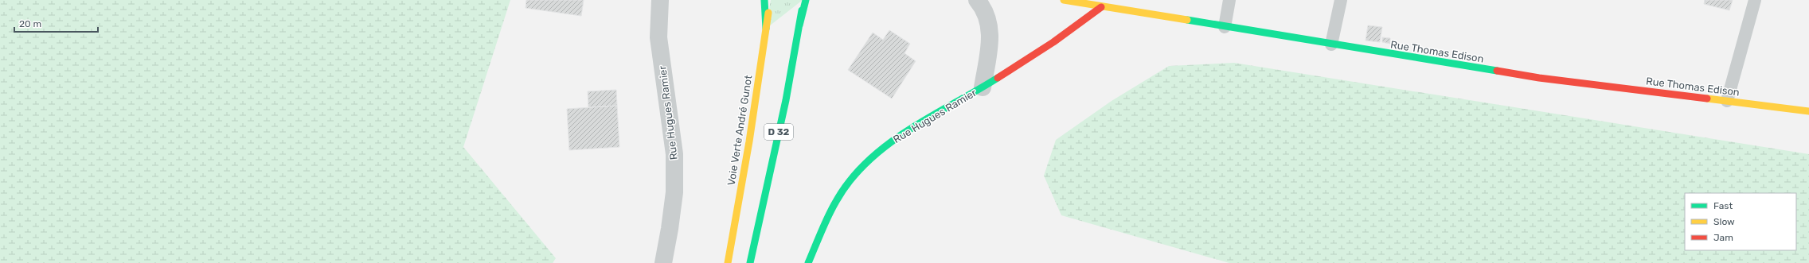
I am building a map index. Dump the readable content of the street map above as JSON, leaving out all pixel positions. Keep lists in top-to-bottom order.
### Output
{
  "streets": {
    "main road": [
      "Rue Thomas Edison",
      "Rue Hugues Ramier",
      "Voie Verte André Gunot",
      "D 32"
    ]
  },
  "crossings": [
    ["Rue Thomas Edison", "Rue Hugues Ramier"]
  ],
  "legend": ["Fast", "Slow", "Jam"],
  "scale_bar": "20 m"
}
